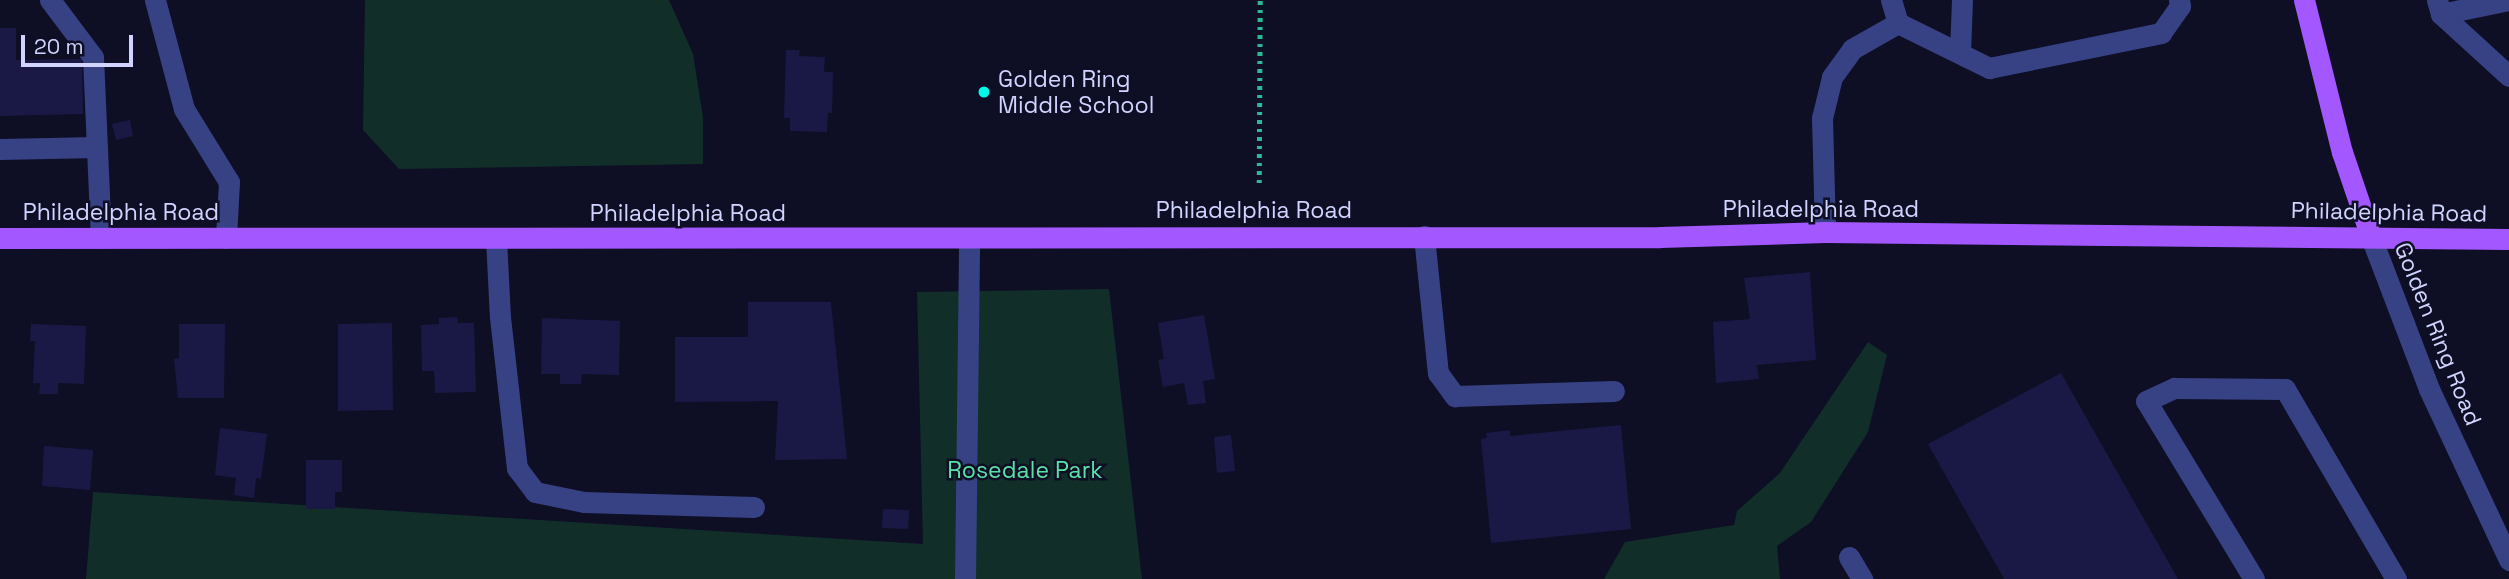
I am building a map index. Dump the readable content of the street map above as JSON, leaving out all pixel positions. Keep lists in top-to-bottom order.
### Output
{
  "streets": {
    "main road": ["Philadelphia Road", "Golden Ring Road"]
  },
  "crossings": [
    ["Philadelphia Road", "Golden Ring Road"]
  ],
  "parks": ["Rosedale Park"],
  "places": ["Golden Ring Middle School"],
  "scale_bar": "20 m"
}
